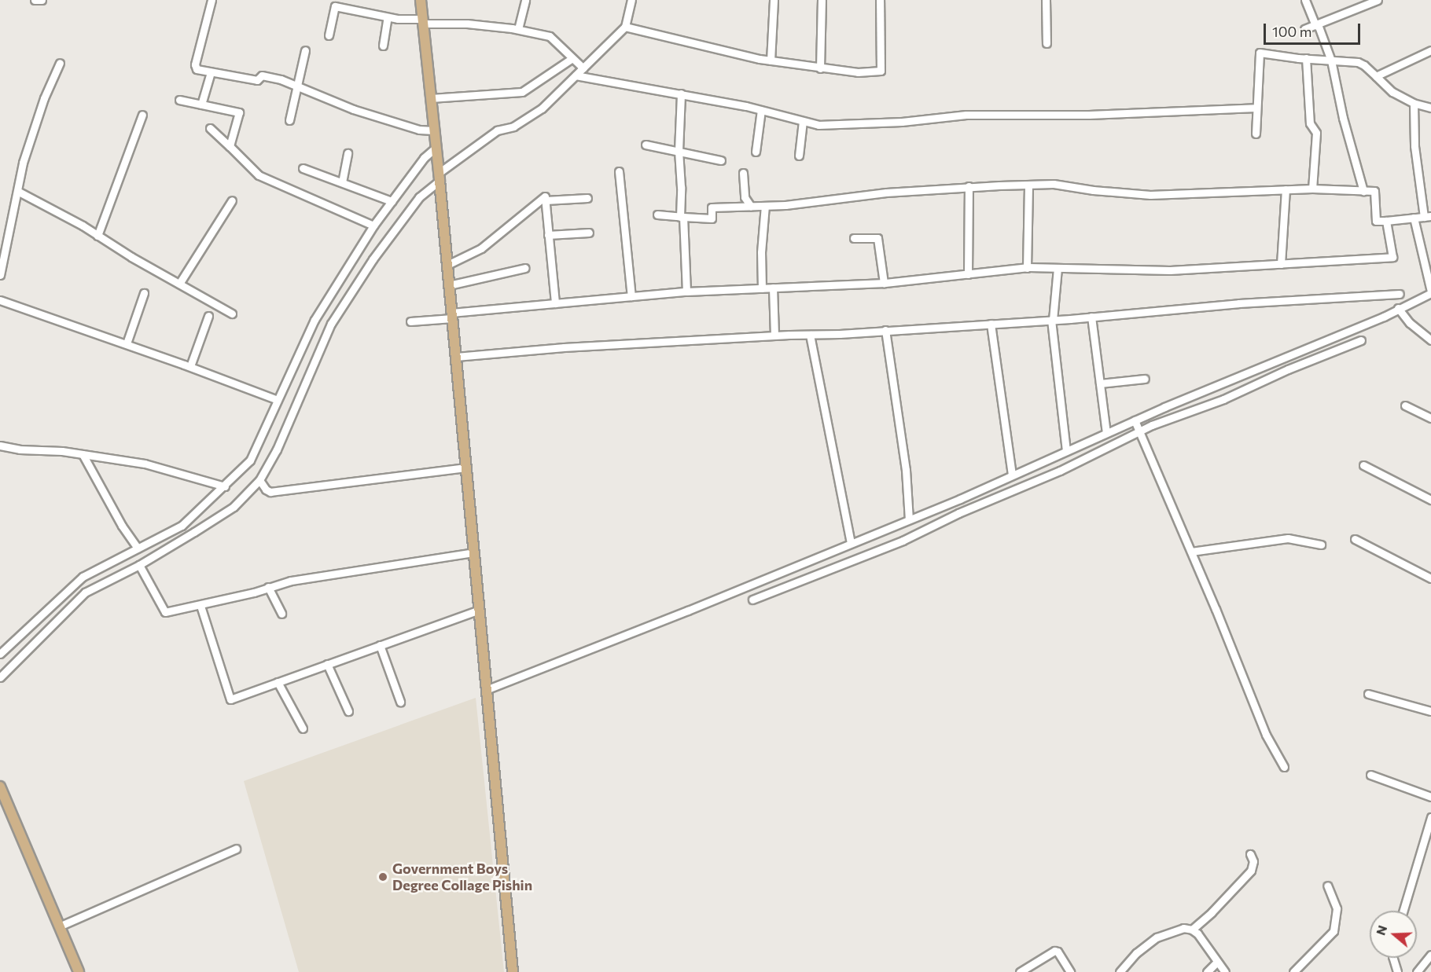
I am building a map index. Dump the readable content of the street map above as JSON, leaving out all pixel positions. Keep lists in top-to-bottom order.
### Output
{
  "places": ["Government Boys Degree Collage Pishin"],
  "scale_bar": "100 m",
  "north": "left"
}
